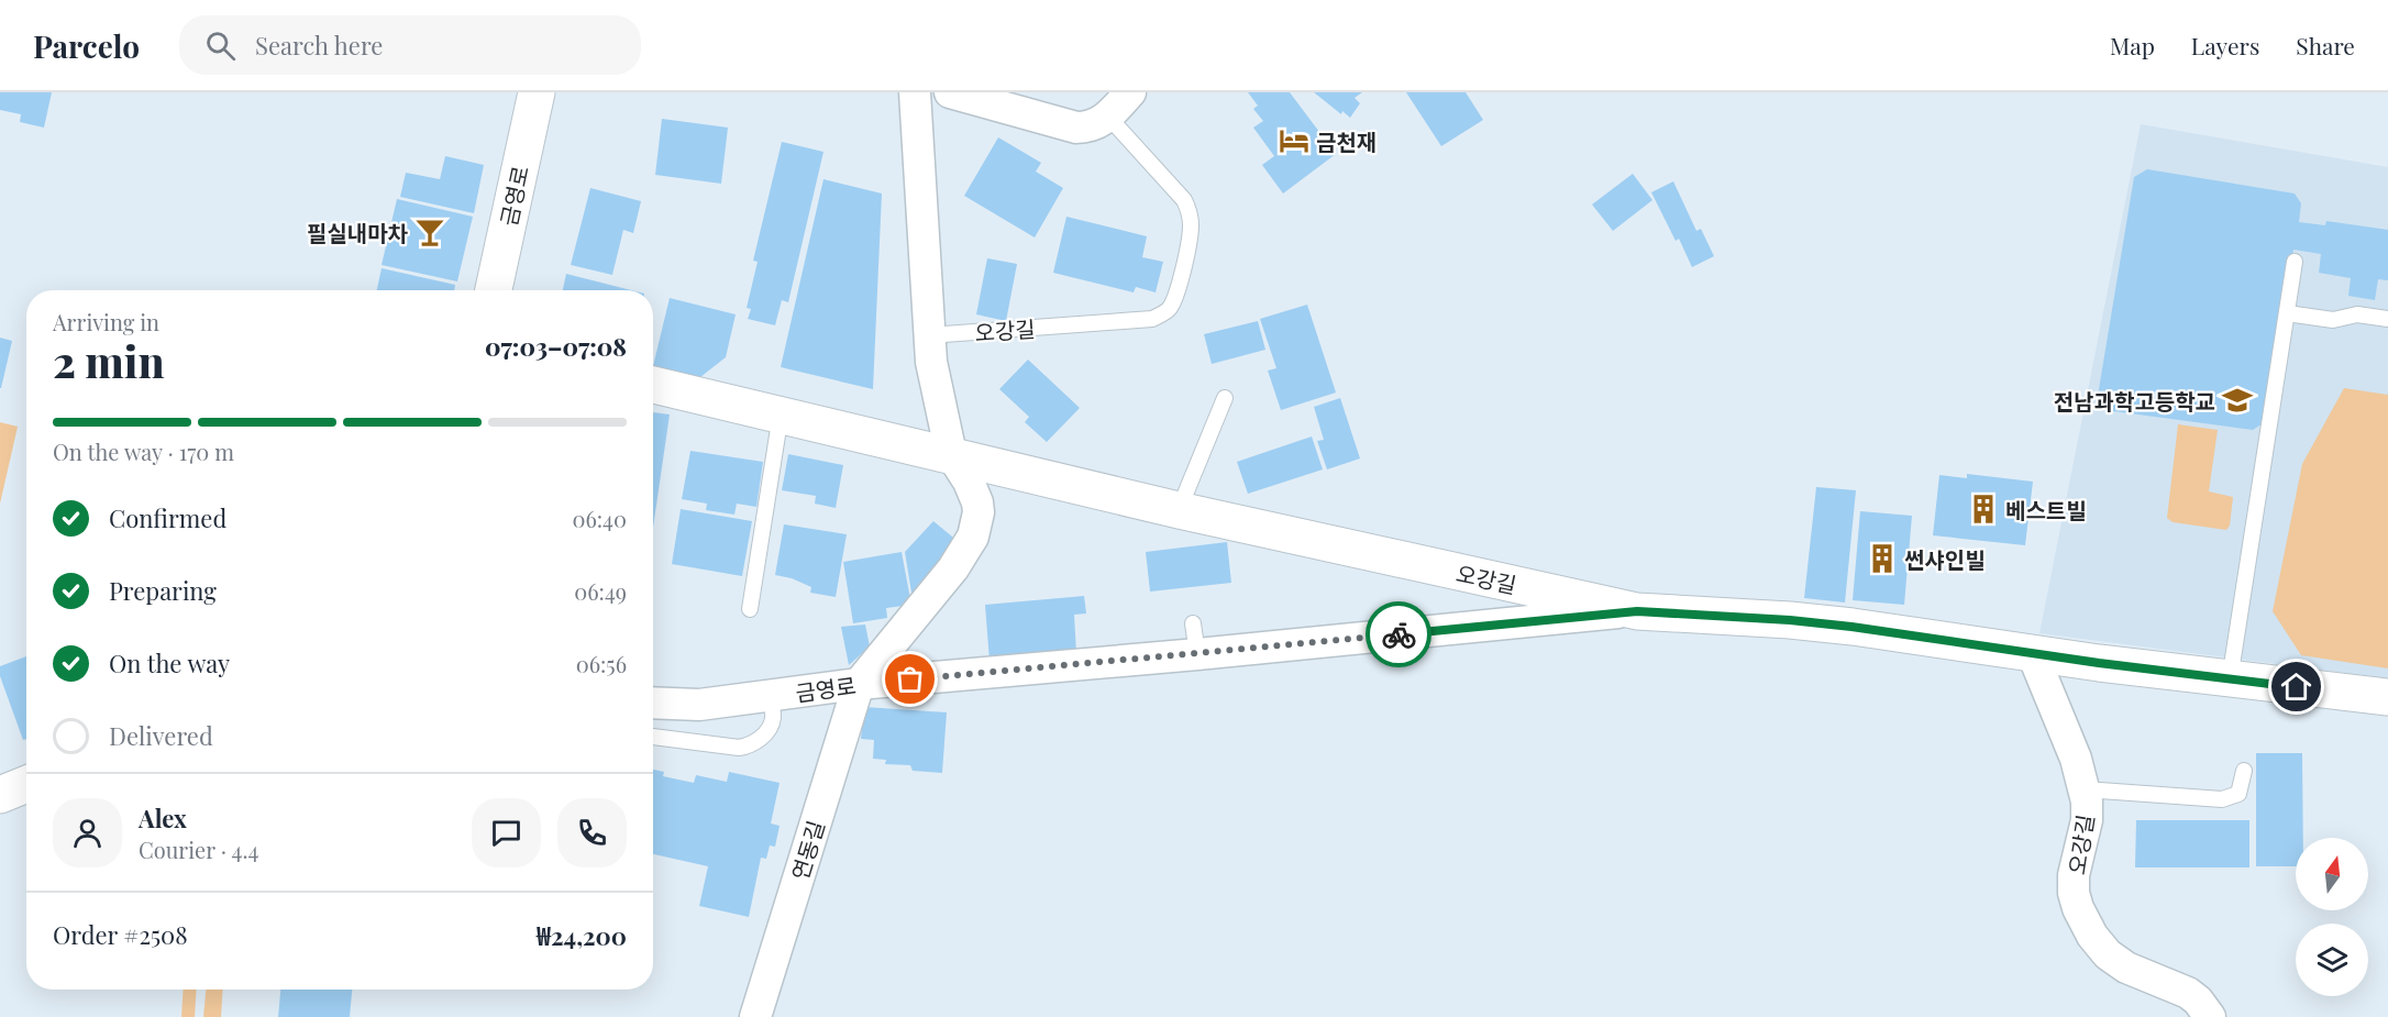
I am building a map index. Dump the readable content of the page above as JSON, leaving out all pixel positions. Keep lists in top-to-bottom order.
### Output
{
  "streets": {
    "street": ["금영로", "오강길", "연동길"]
  },
  "crossings": [
    ["금영로", "오강길"],
    ["금영로", "연동길"]
  ],
  "places": {
    "hotel": ["금천재"],
    "bar": ["필실내마차"],
    "school or university": ["전남과학고등학교"],
    "building": ["베스트빌", "썬샤인빌"]
  },
  "north": "top",
  "page": {
    "header": "Parcelo",
    "search": "Search here",
    "nav": ["Map", "Layers", "Share"],
    "heading": ["2 min", "Arriving in", "07:03–07:08"],
    "panel": [
      "Alex",
      "Courier · 4.4",
      "Order #2508",
      "₩24,200"
    ],
    "bar": "On the way · 170 m",
    "list": [
      ["Confirmed", "06:40"],
      ["Preparing", "06:49"],
      ["On the way", "06:56"],
      "Delivered"
    ]
  }
}
